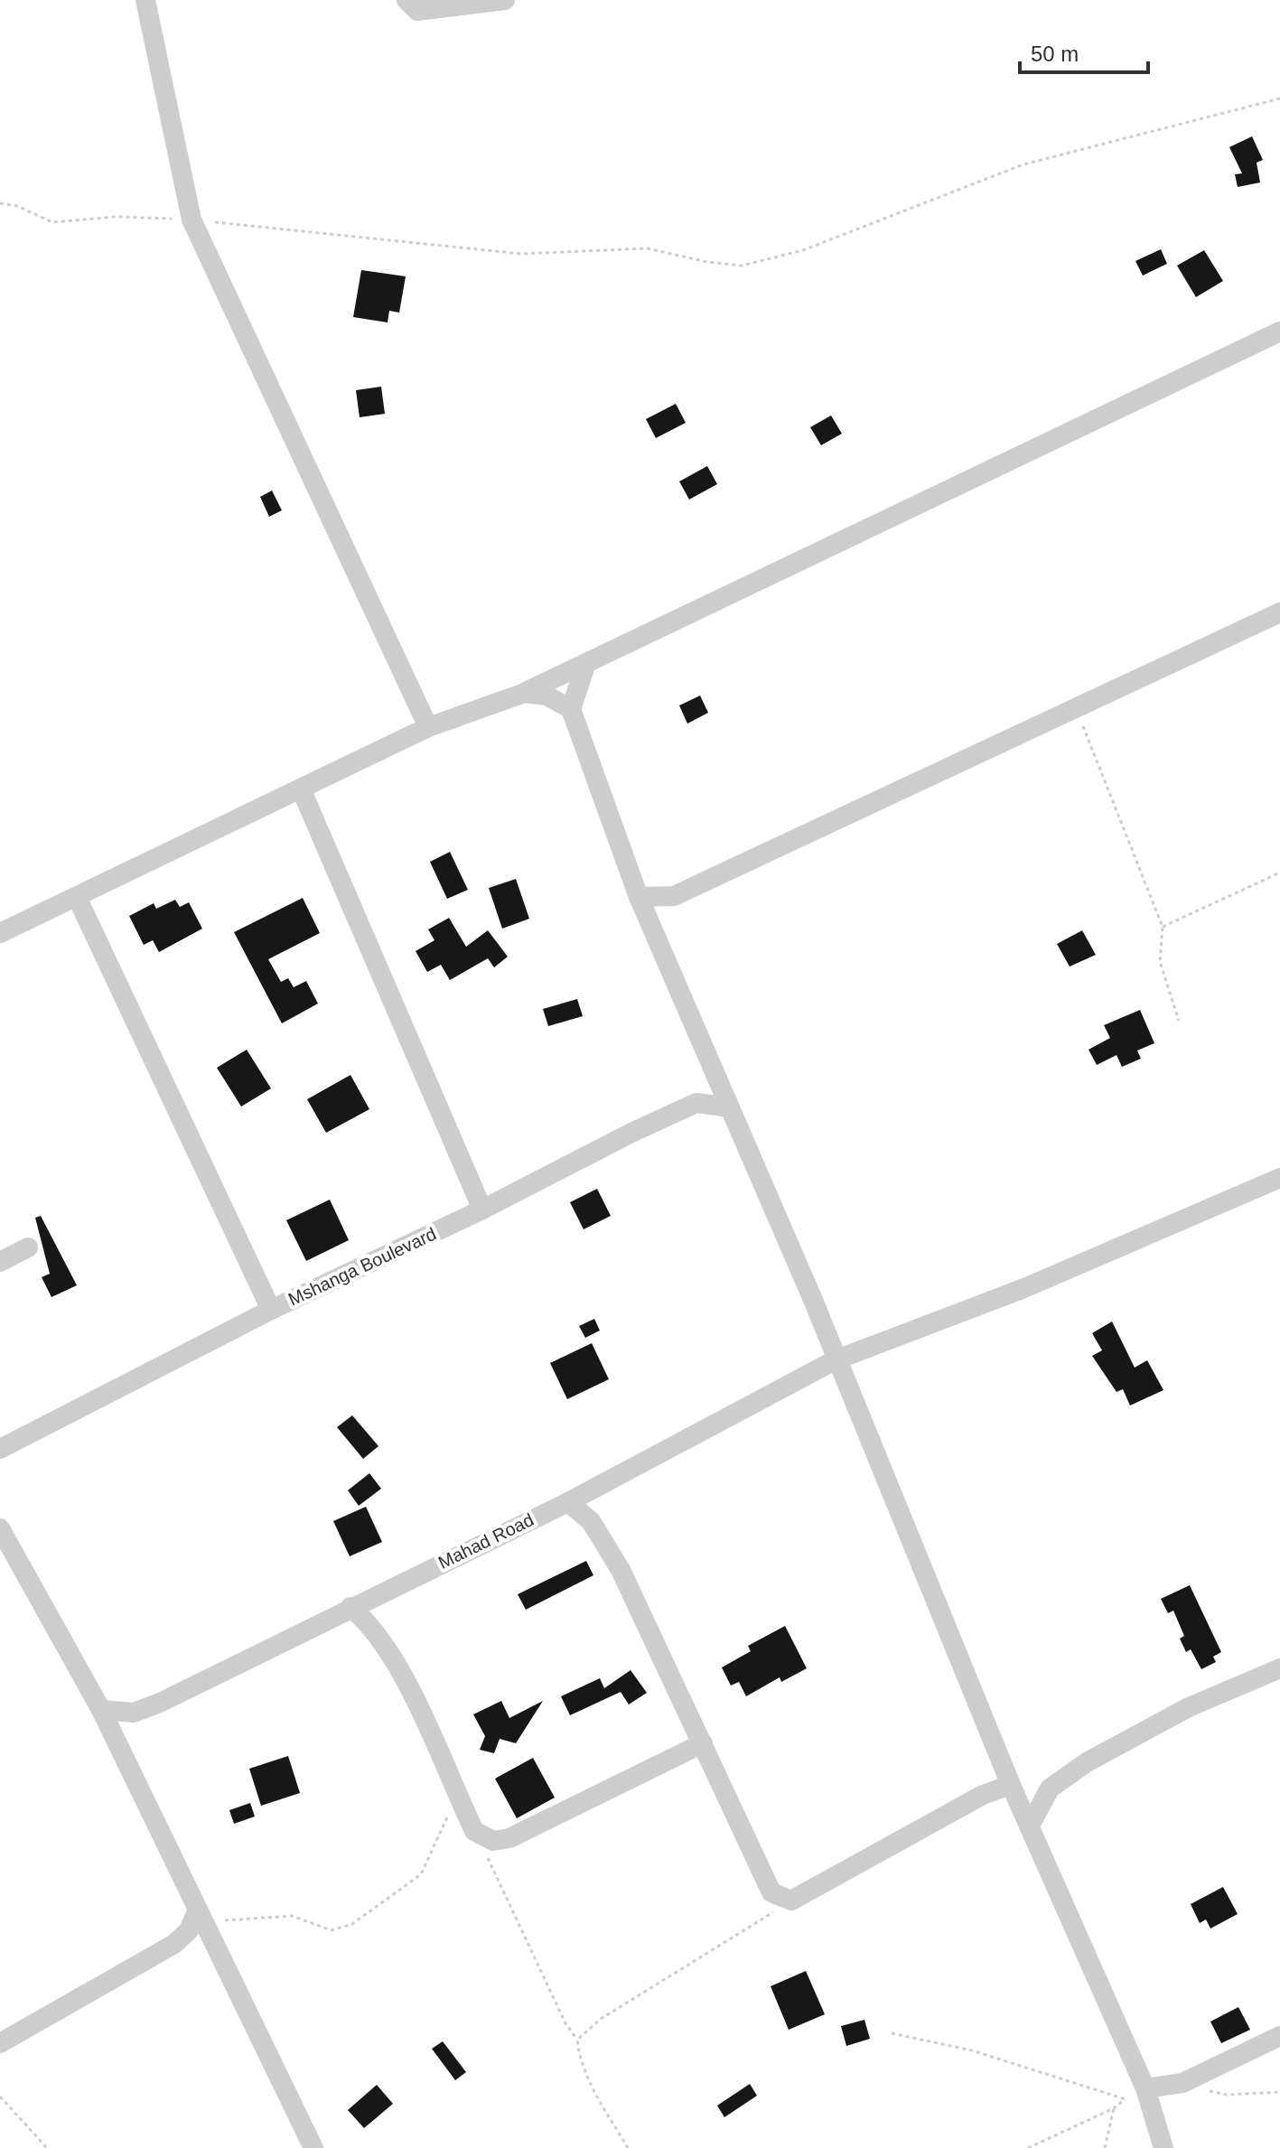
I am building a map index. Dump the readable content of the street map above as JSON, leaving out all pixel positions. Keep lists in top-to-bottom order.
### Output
{
  "streets": {
    "street": ["Mshanga Boulevard", "Mahad Road"]
  },
  "scale_bar": "50 m"
}
